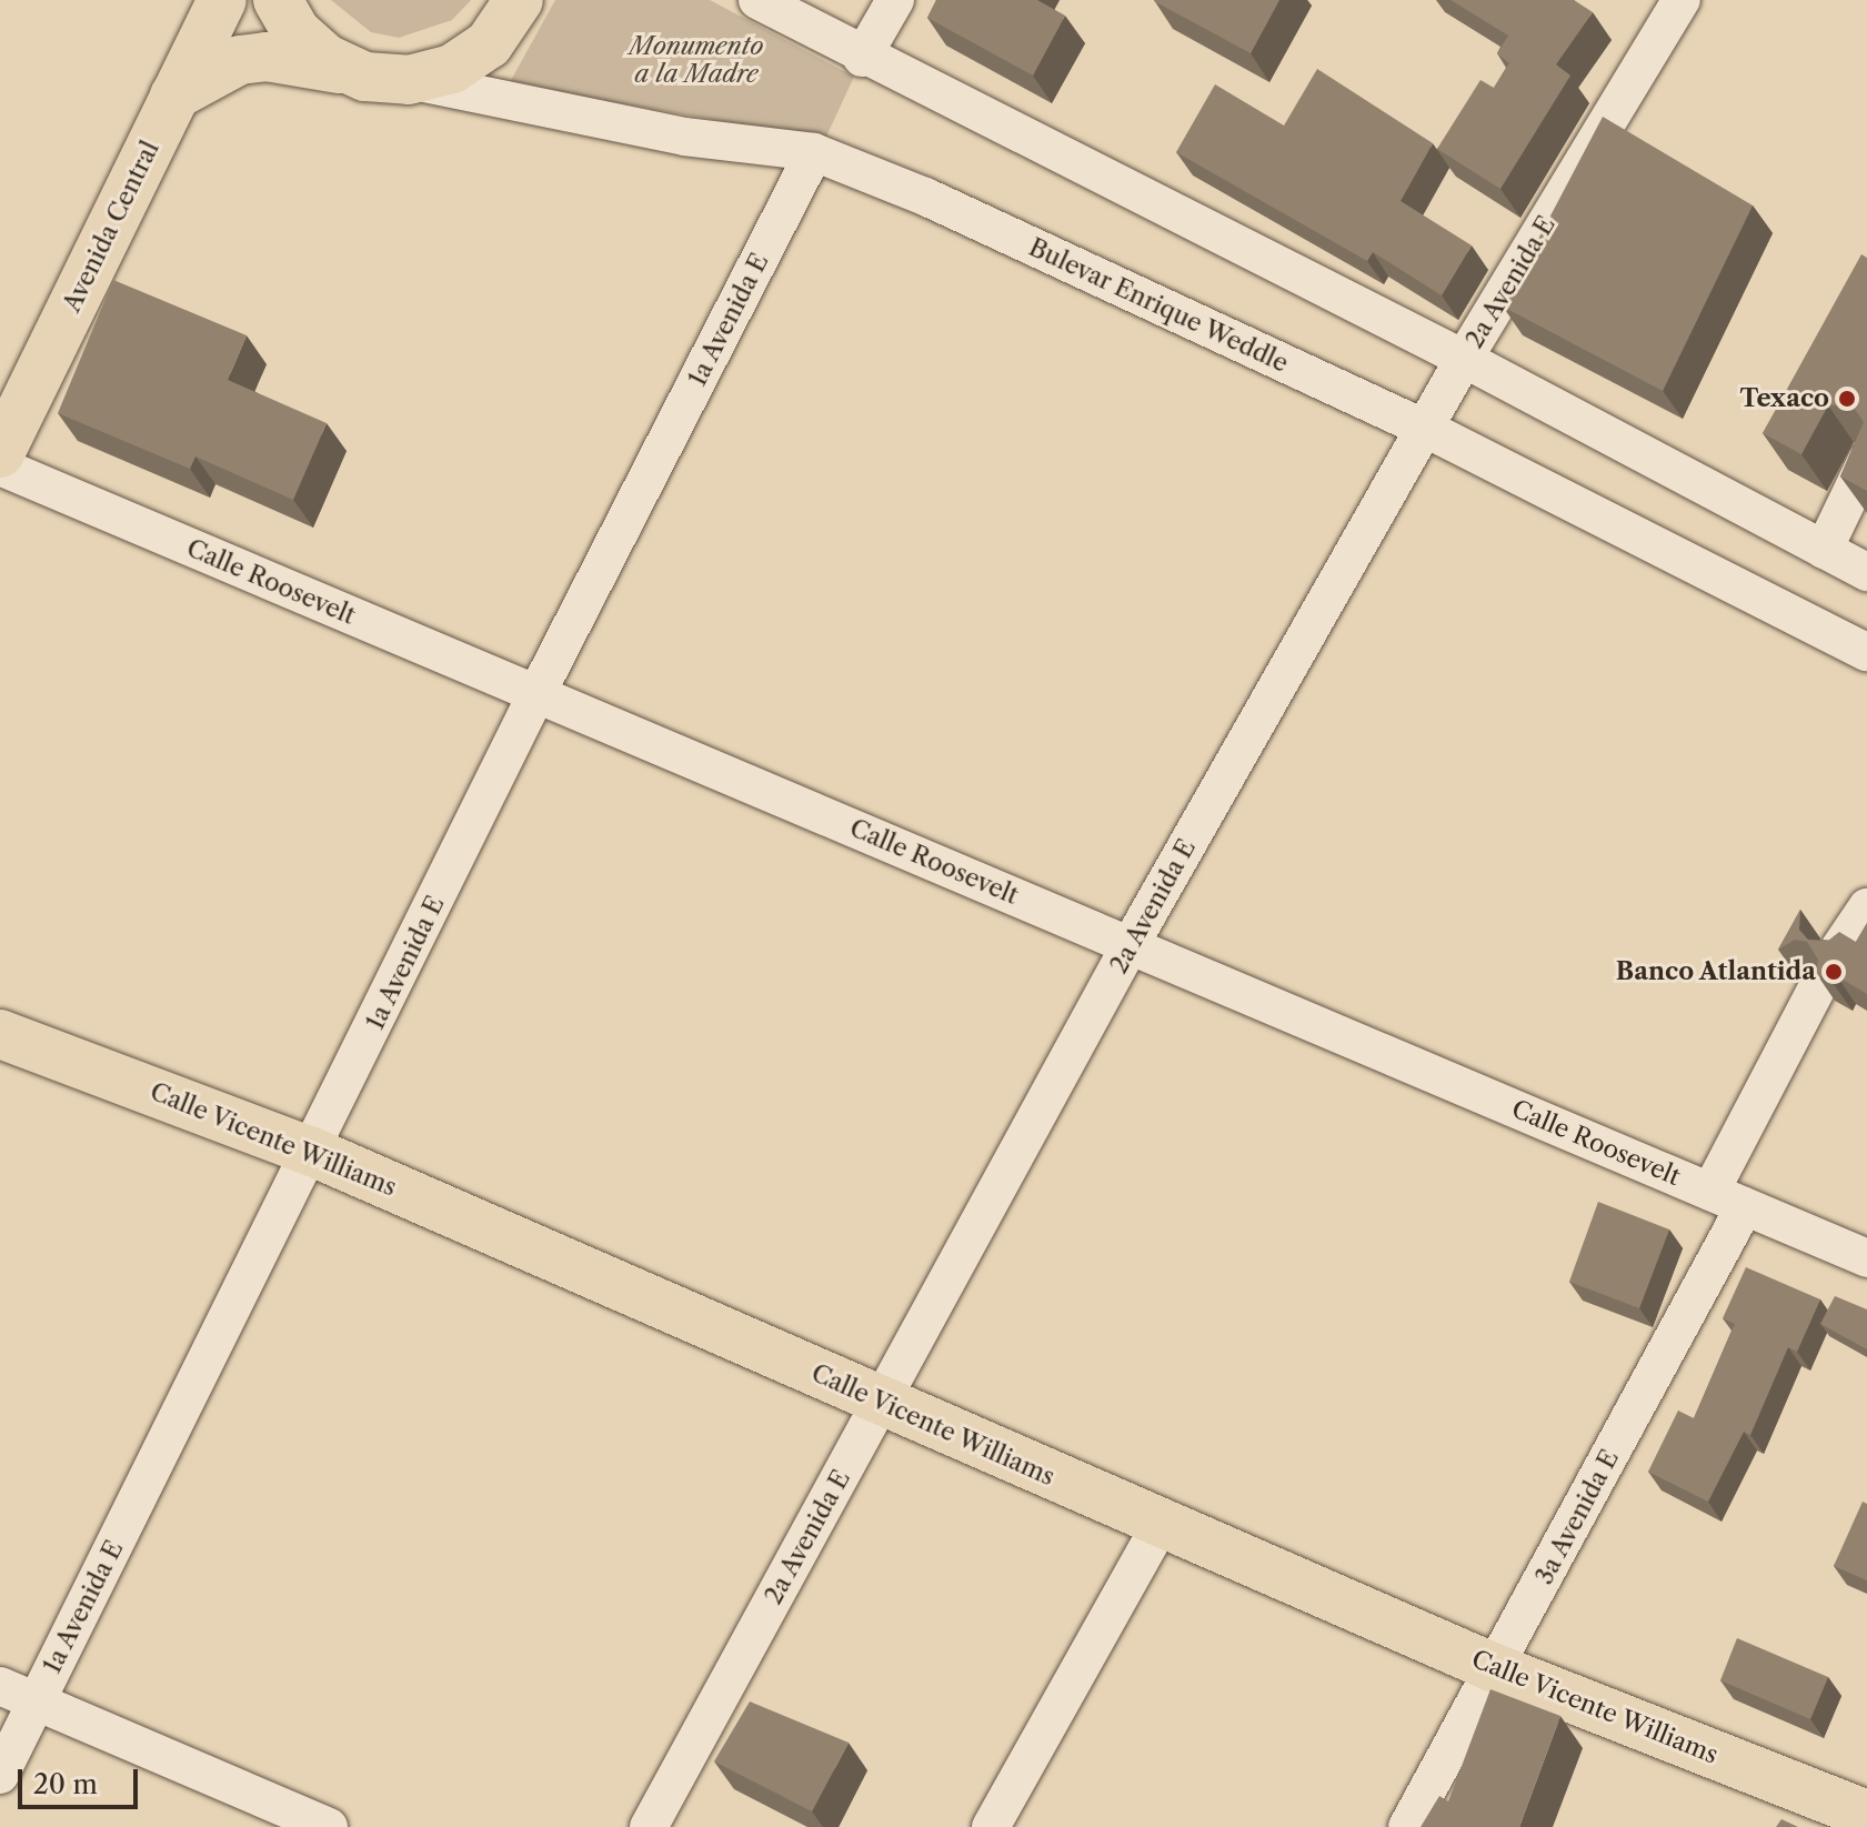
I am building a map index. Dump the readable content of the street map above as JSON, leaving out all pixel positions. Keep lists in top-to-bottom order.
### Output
{
  "streets": {
    "main road": ["Avenida Central", "Bulevar Enrique Weddle", "Calle Vicente Williams"],
    "street": [
      "2a Avenida E",
      "1a Avenida E",
      "Calle Roosevelt",
      "3a Avenida E"
    ]
  },
  "crossings": [
    ["Avenida Central", "Bulevar Enrique Weddle"],
    ["2a Avenida E", "Bulevar Enrique Weddle"],
    ["2a Avenida E", "Calle Roosevelt"],
    ["2a Avenida E", "Calle Vicente Williams"],
    ["Bulevar Enrique Weddle", "1a Avenida E"],
    ["1a Avenida E", "Calle Roosevelt"],
    ["1a Avenida E", "Calle Vicente Williams"],
    ["Calle Roosevelt", "3a Avenida E"],
    ["Calle Vicente Williams", "3a Avenida E"]
  ],
  "parks": ["Monumento a la Madre"],
  "places": ["Texaco", "Banco Atlantida"],
  "scale_bar": "20 m"
}
